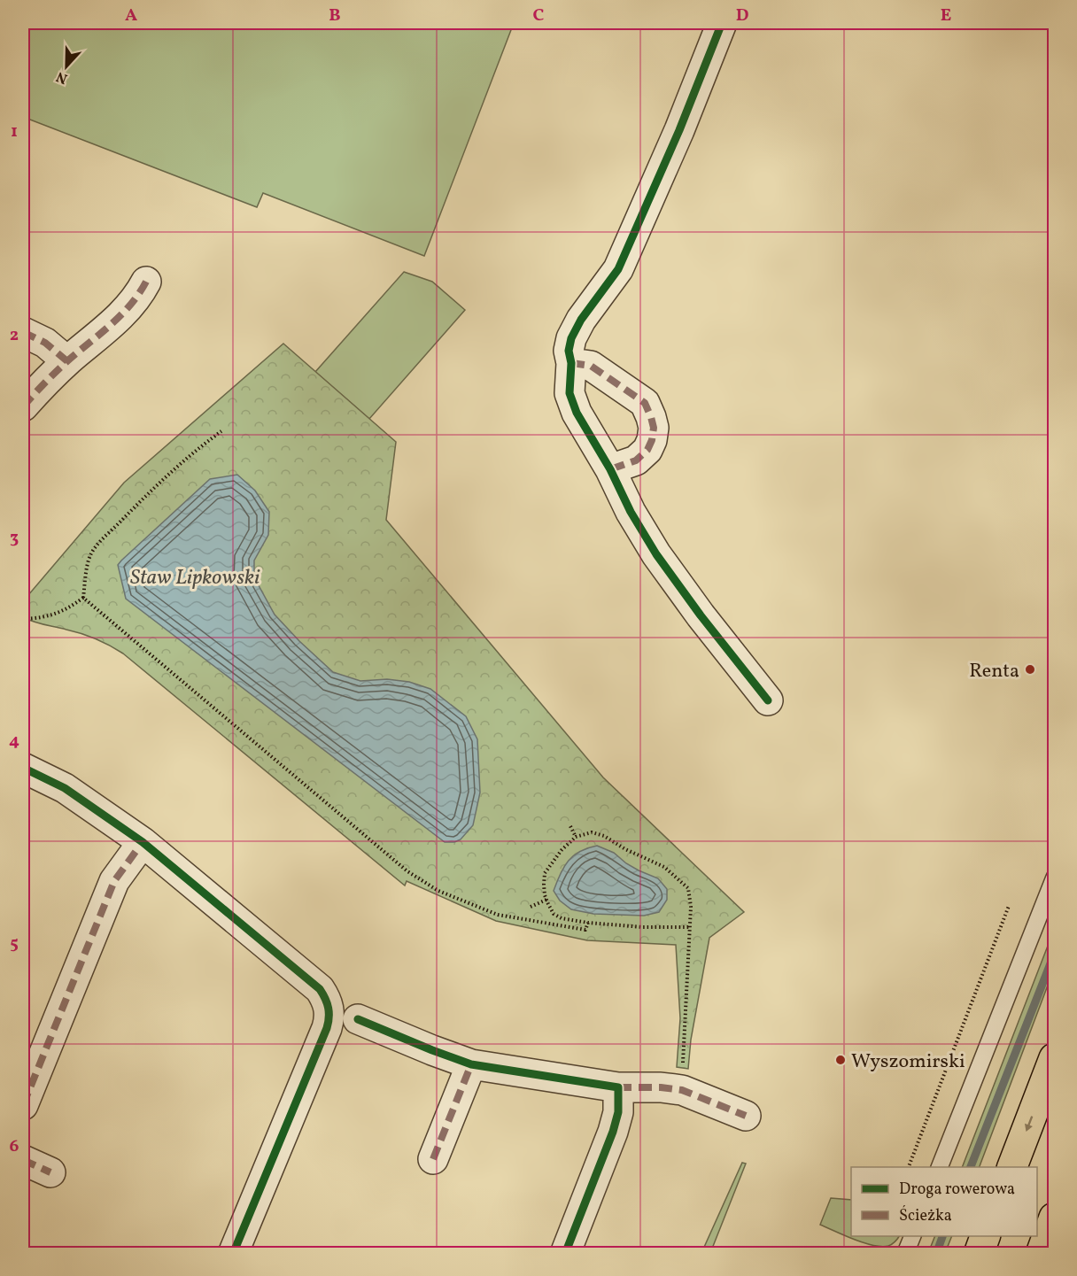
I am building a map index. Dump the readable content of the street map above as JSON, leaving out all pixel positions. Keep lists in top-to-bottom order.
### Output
{
  "water": ["Staw Lipkowski"],
  "places": ["Renta", "Wyszomirski"],
  "legend": ["Droga rowerowa", "Ścieżka"],
  "north": "bottom",
  "grid": {
    "columns": [
      "A",
      "B",
      "C",
      "D",
      "E"
    ],
    "rows": [
      "1",
      "2",
      "3",
      "4",
      "5",
      "6"
    ]
  }
}
